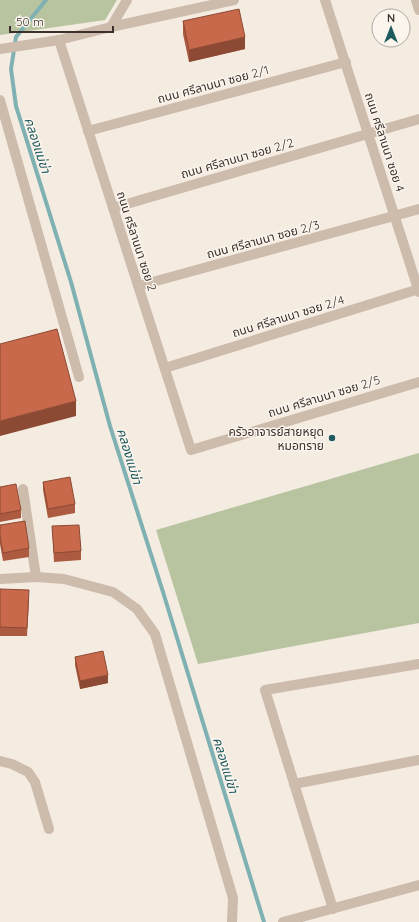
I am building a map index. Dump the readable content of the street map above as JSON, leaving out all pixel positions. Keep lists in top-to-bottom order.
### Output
{
  "streets": {
    "street": [
      "ถนน ศรีลานนา ซอย 2/1",
      "ถนน ศรีลานนา ซอย 4",
      "ถนน ศรีลานนา ซอย 2/2",
      "ถนน ศรีลานนา ซอย 2/3",
      "ถนน ศรีลานนา ซอย 2",
      "ถนน ศรีลานนา ซอย 2/4",
      "ถนน ศรีลานนา ซอย 2/5"
    ]
  },
  "crossings": [
    ["ถนน ศรีลานนา ซอย 2/1", "ถนน ศรีลานนา ซอย 4"],
    ["ถนน ศรีลานนา ซอย 2/1", "ถนน ศรีลานนา ซอย 2"],
    ["ถนน ศรีลานนา ซอย 4", "ถนน ศรีลานนา ซอย 2/2"],
    ["ถนน ศรีลานนา ซอย 4", "ถนน ศรีลานนา ซอย 2/3"],
    ["ถนน ศรีลานนา ซอย 4", "ถนน ศรีลานนา ซอย 2/4"],
    ["ถนน ศรีลานนา ซอย 2/2", "ถนน ศรีลานนา ซอย 2"],
    ["ถนน ศรีลานนา ซอย 2/3", "ถนน ศรีลานนา ซอย 2"],
    ["ถนน ศรีลานนา ซอย 2", "ถนน ศรีลานนา ซอย 2/4"],
    ["ถนน ศรีลานนา ซอย 2", "ถนน ศรีลานนา ซอย 2/5"]
  ],
  "water": ["คลองแม่ข่า"],
  "places": ["ครัวอาจารย์สายหยุด หมอทราย"],
  "scale_bar": "50 m",
  "north": "top"
}
